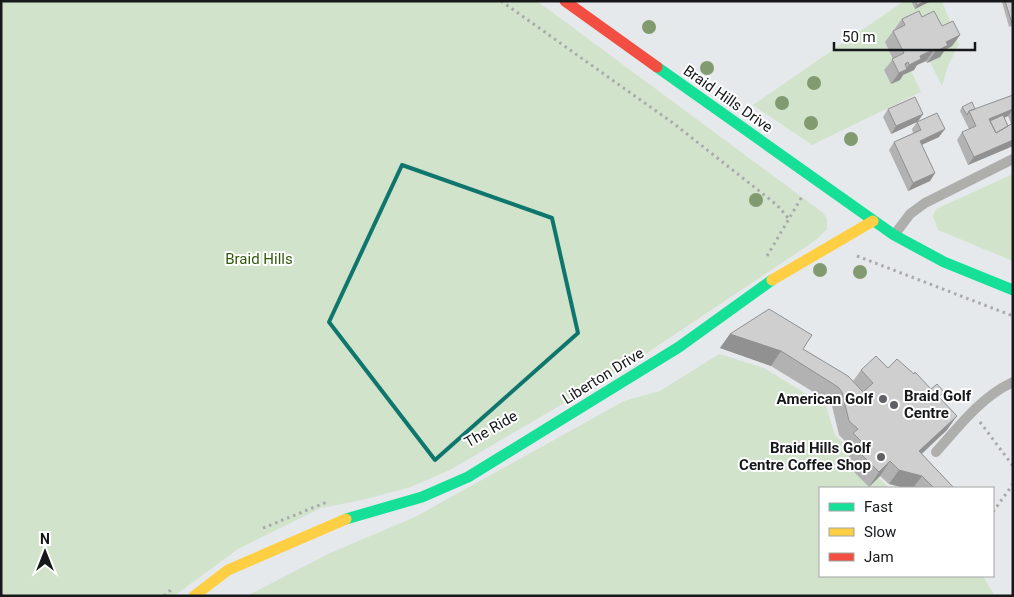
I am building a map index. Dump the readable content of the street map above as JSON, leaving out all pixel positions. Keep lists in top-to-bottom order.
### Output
{
  "streets": {
    "street": ["Braid Hills Drive", "Liberton Drive"]
  },
  "crossings": [
    ["Braid Hills Drive", "Liberton Drive"]
  ],
  "parks": ["Braid Hills"],
  "places": ["American Golf", "Braid Golf Centre", "Braid Hills Golf Centre Coffee Shop"],
  "legend": ["Fast", "Slow", "Jam"],
  "scale_bar": "50 m",
  "north": "top"
}
